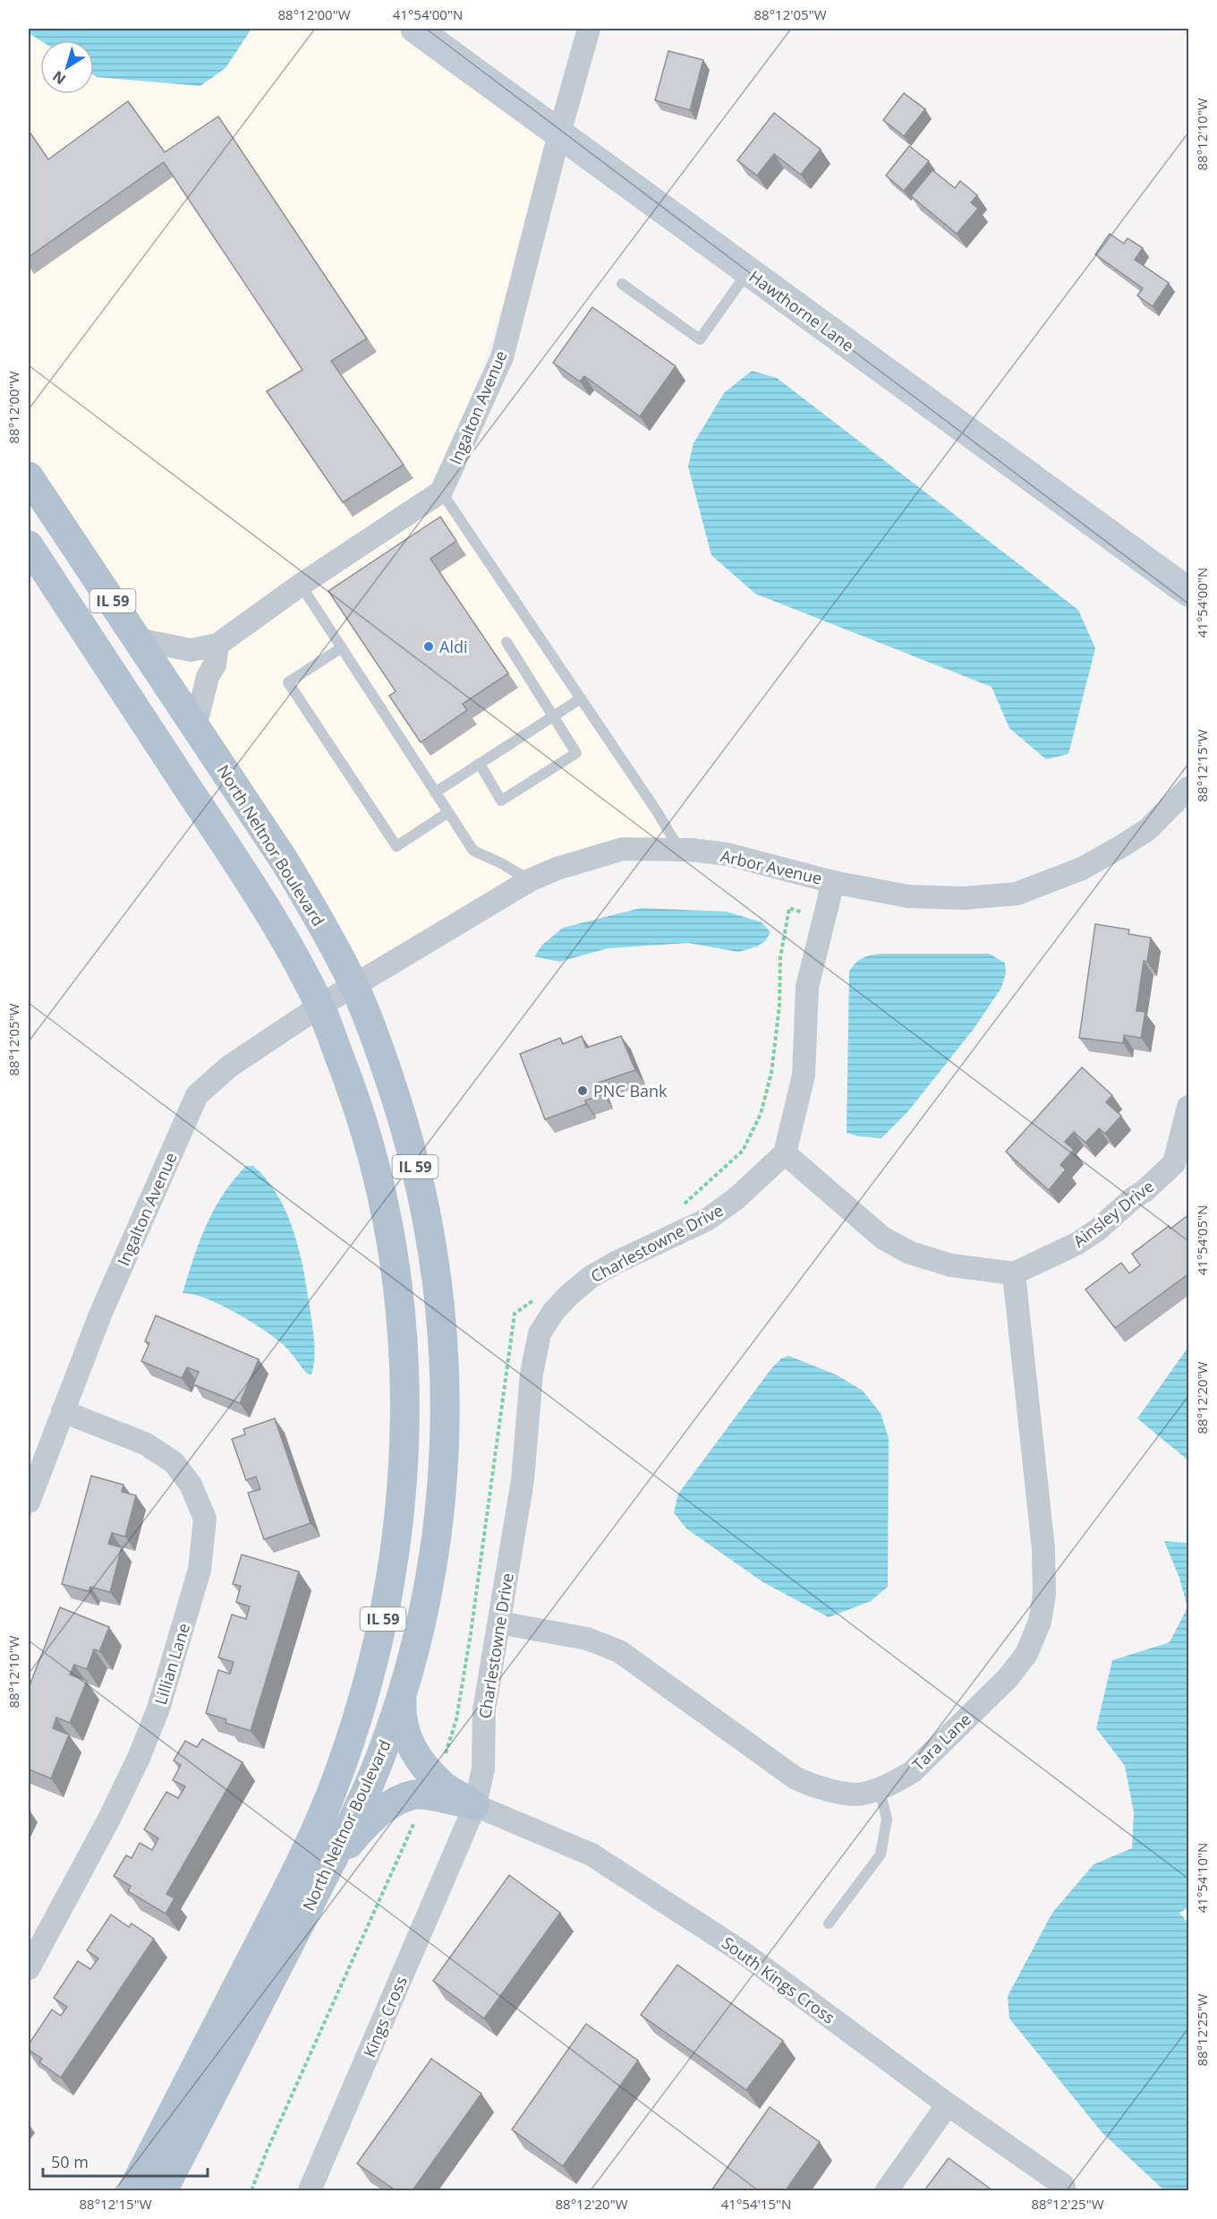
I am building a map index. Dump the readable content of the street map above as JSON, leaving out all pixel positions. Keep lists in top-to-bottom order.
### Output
{
  "streets": {
    "main road": ["IL 59", "North Neltnor Boulevard"],
    "street": [
      "Hawthorne Lane",
      "Ingalton Avenue",
      "Arbor Avenue",
      "Ainsley Drive",
      "Charlestowne Drive",
      "Lillian Lane",
      "Tara Lane",
      "South Kings Cross",
      "Kings Cross"
    ]
  },
  "crossings": [
    ["Hawthorne Lane", "Ingalton Avenue"],
    ["Ingalton Avenue", "North Neltnor Boulevard"],
    ["Ingalton Avenue", "Arbor Avenue"],
    ["Ingalton Avenue", "Lillian Lane"],
    ["North Neltnor Boulevard", "Arbor Avenue"],
    ["Ainsley Drive", "Tara Lane"],
    ["Charlestowne Drive", "Tara Lane"],
    ["Charlestowne Drive", "South Kings Cross"],
    ["Charlestowne Drive", "Kings Cross"]
  ],
  "places": ["Aldi", "PNC Bank"],
  "scale_bar": "50 m",
  "north": "bottom left",
  "coordinates": [
    "88°12'00\"W",
    "41°54'00\"N",
    "88°12'05\"W",
    "88°12'10\"W",
    "88°12'15\"W",
    "41°54'05\"N",
    "88°12'20\"W",
    "41°54'10\"N",
    "88°12'25\"W",
    "41°54'15\"N"
  ]
}
